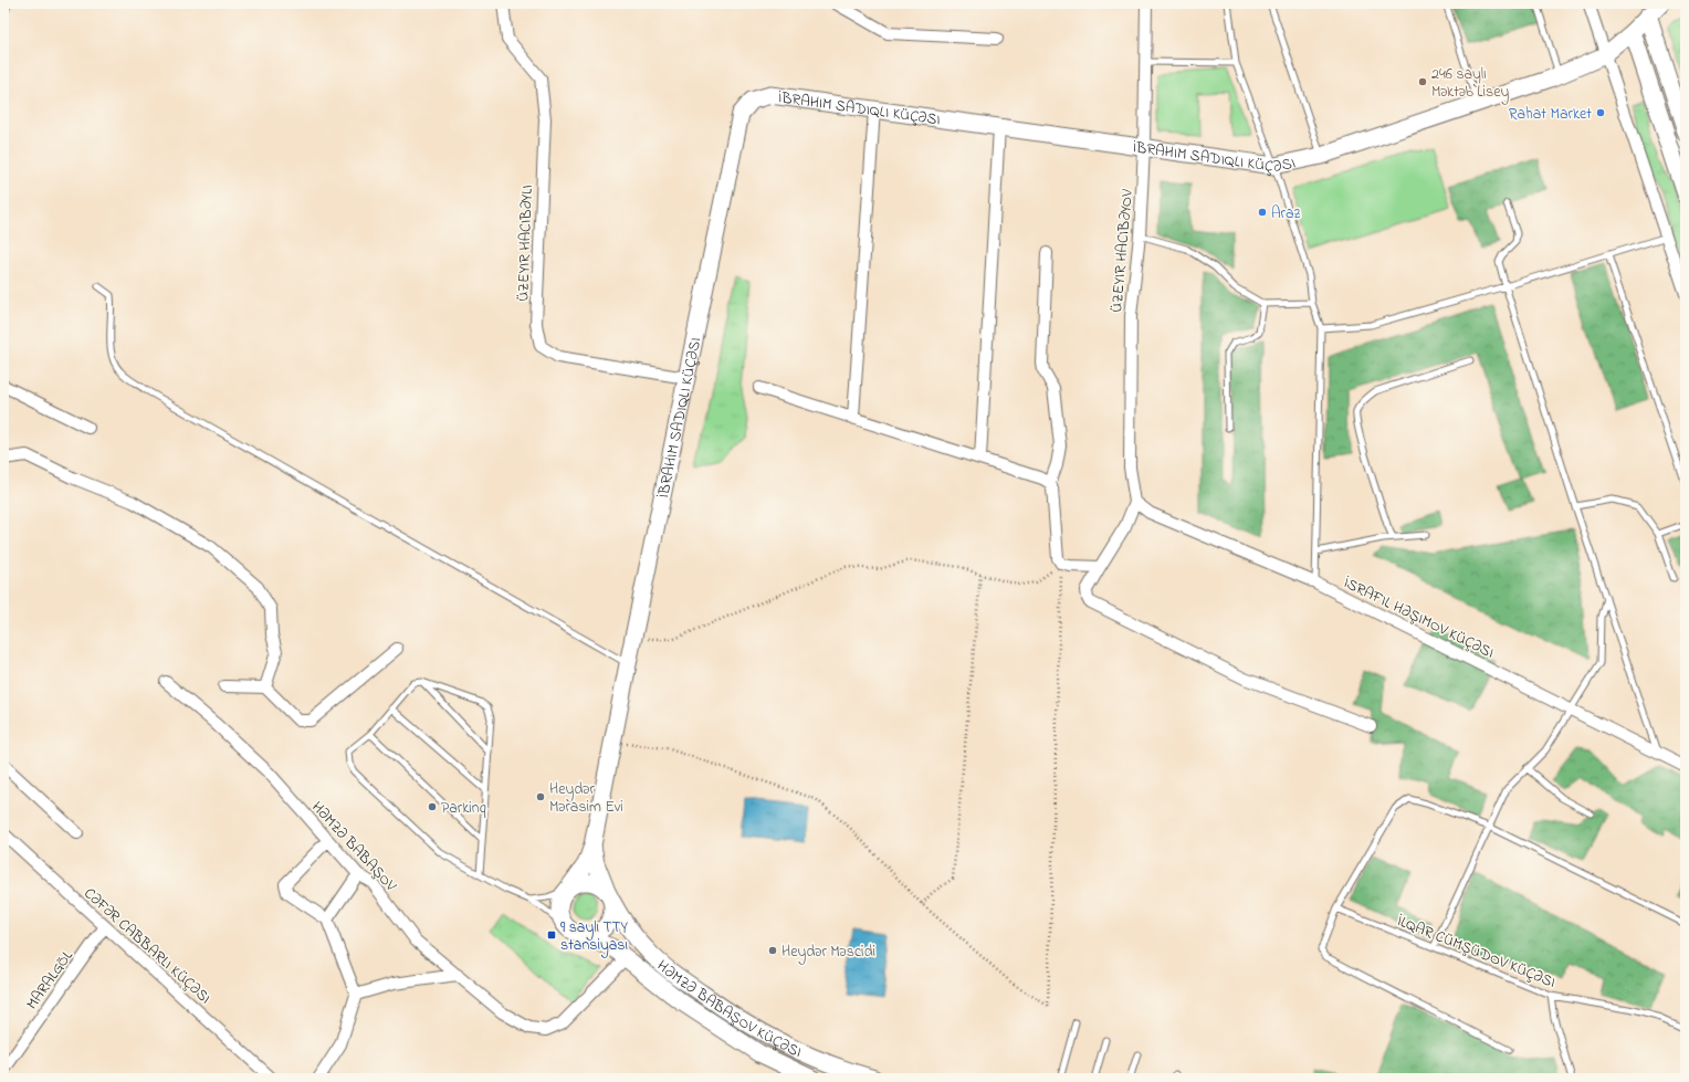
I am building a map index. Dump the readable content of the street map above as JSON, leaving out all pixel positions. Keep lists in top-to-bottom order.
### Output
{
  "streets": {
    "street": [
      "İSRAFIL HƏŞIMOV KÜÇƏSI",
      "HƏMZƏ BABAŞOV",
      "MARALGÖL",
      "HƏMZƏ BABAŞOV KÜÇƏSI"
    ],
    "lane": ["İLQAR CÜMŞÜDOV KÜÇƏSI"]
  },
  "places": {
    "other": [
      "246 saylı Məktəb Lisey",
      "Rahat Market",
      "Araz",
      "Heydər Mərasim Evi",
      "Parkinq",
      "Heydər Məscidi"
    ],
    "transit": ["9 saylı TTY stansiyası"]
  }
}
